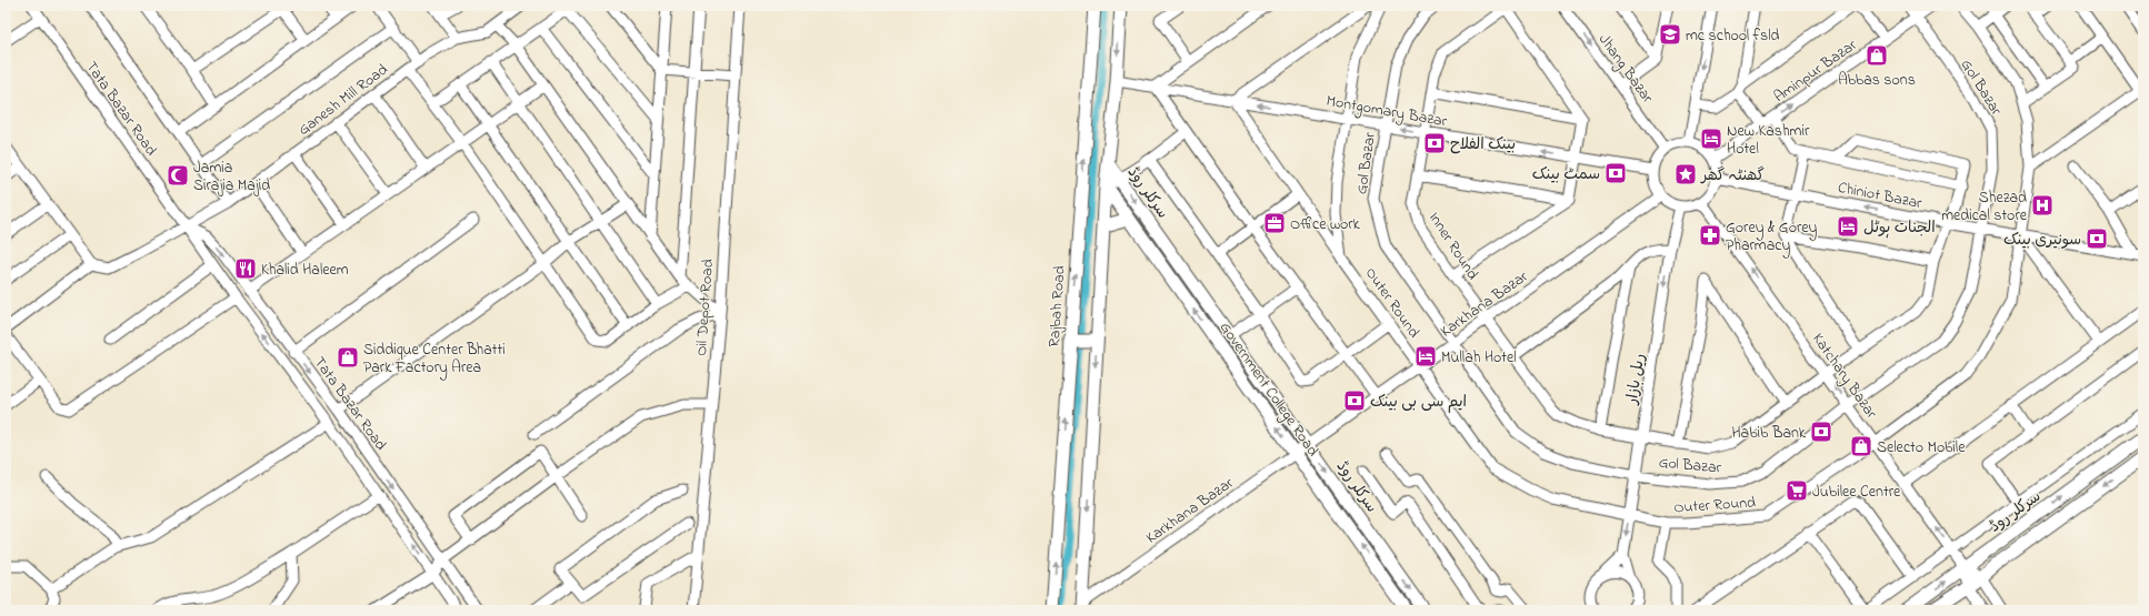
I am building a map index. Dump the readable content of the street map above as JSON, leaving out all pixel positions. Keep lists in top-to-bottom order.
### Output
{
  "streets": {
    "main road": ["سرکلر روڈ", "Rajbah Road", "Government College Road"],
    "street": [
      "Jhang Bazar",
      "Aminpur Bazar",
      "Gol Bazar",
      "Ganesh Mill Road",
      "Tata Bazar Road",
      "Montgomary Bazar",
      "Chiniot Bazar",
      "Inner Round",
      "Outer Round",
      "Karkhana Bazar",
      "Oil Depot Road",
      "Katchary Bazar",
      "ریل بازار"
    ]
  },
  "crossings": [
    ["Jhang Bazar", "Aminpur Bazar"],
    ["Jhang Bazar", "Montgomary Bazar"],
    ["Jhang Bazar", "Chiniot Bazar"],
    ["Jhang Bazar", "Karkhana Bazar"],
    ["Jhang Bazar", "Katchary Bazar"],
    ["Jhang Bazar", "ریل بازار"],
    ["Aminpur Bazar", "Gol Bazar"],
    ["Aminpur Bazar", "Montgomary Bazar"],
    ["Aminpur Bazar", "Chiniot Bazar"],
    ["Aminpur Bazar", "Karkhana Bazar"],
    ["Aminpur Bazar", "Katchary Bazar"],
    ["Aminpur Bazar", "ریل بازار"],
    ["Gol Bazar", "Montgomary Bazar"],
    ["Gol Bazar", "Chiniot Bazar"],
    ["Gol Bazar", "Karkhana Bazar"],
    ["Gol Bazar", "Katchary Bazar"],
    ["Gol Bazar", "ریل بازار"],
    ["Ganesh Mill Road", "Tata Bazar Road"],
    ["Montgomary Bazar", "Chiniot Bazar"],
    ["Montgomary Bazar", "Inner Round"],
    ["Montgomary Bazar", "Outer Round"],
    ["Montgomary Bazar", "Karkhana Bazar"],
    ["Montgomary Bazar", "Katchary Bazar"],
    ["Montgomary Bazar", "ریل بازار"],
    ["سرکلر روڈ", "Karkhana Bazar"],
    ["سرکلر روڈ", "Katchary Bazar"],
    ["Chiniot Bazar", "Inner Round"],
    ["Chiniot Bazar", "Outer Round"],
    ["Chiniot Bazar", "Karkhana Bazar"],
    ["Chiniot Bazar", "Katchary Bazar"],
    ["Chiniot Bazar", "ریل بازار"],
    ["Inner Round", "Karkhana Bazar"],
    ["Inner Round", "Katchary Bazar"],
    ["Inner Round", "ریل بازار"],
    ["Outer Round", "Karkhana Bazar"],
    ["Outer Round", "Katchary Bazar"],
    ["Outer Round", "ریل بازار"],
    ["Karkhana Bazar", "Katchary Bazar"],
    ["Karkhana Bazar", "ریل بازار"],
    ["Karkhana Bazar", "Government College Road"],
    ["Katchary Bazar", "ریل بازار"]
  ],
  "one_way": ["Government College Road"],
  "places": {
    "school or university": ["mc school fsld"],
    "shop": ["Abbas sons", "Siddique Center Bhatti Park Factory Area", "Selecto Mobile"],
    "hotel": ["New Kashmir Hotel", "الجنات ہوٹل", "Mullah Hotel"],
    "bank": [
      "بینک الفلاح",
      "سمٹ بینک",
      "سونیری بینک",
      "ایم سی بی بینک",
      "Habib Bank"
    ],
    "place": ["گھنٹہ گھر"],
    "mosque": ["Jamia Sirajia Majid"],
    "hospital": ["Shezad medical store"],
    "office": ["Office work"],
    "pharmacy": ["Gorey & Gorey Pharmacy"],
    "restaurant": ["Khalid Haleem"],
    "supermarket": ["Jubilee Centre"]
  }
}
